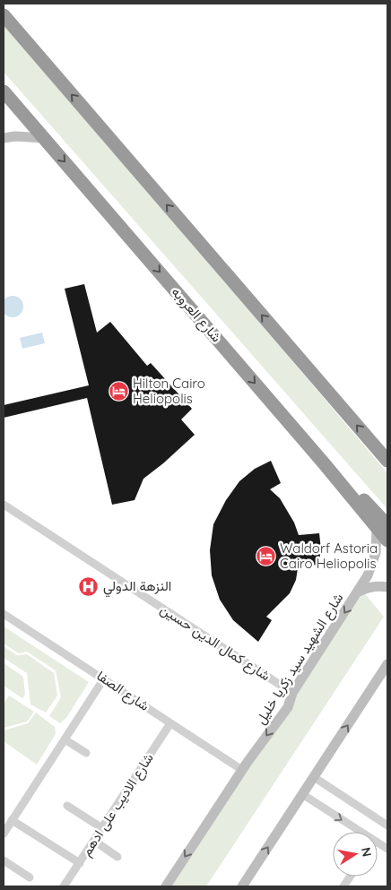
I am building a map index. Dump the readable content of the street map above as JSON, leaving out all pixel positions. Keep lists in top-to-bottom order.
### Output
{
  "streets": {
    "highway": ["شارع العروبه"],
    "street": [
      "شارع كمال الدين حسين",
      "شارع الشهيد سيد زكريا خليل",
      "شارع الصفا",
      "شارع الاديب على ادهم"
    ]
  },
  "crossings": [
    ["شارع العروبه", "شارع الشهيد سيد زكريا خليل"],
    ["شارع كمال الدين حسين", "شارع الشهيد سيد زكريا خليل"],
    ["شارع الشهيد سيد زكريا خليل", "شارع الصفا"],
    ["شارع الصفا", "شارع الاديب على ادهم"]
  ],
  "places": {
    "hotel": ["Hilton Cairo Heliopolis", "Waldorf Astoria Cairo Heliopolis"],
    "hospital": ["النزهة الدولي"]
  },
  "north": "right"
}
